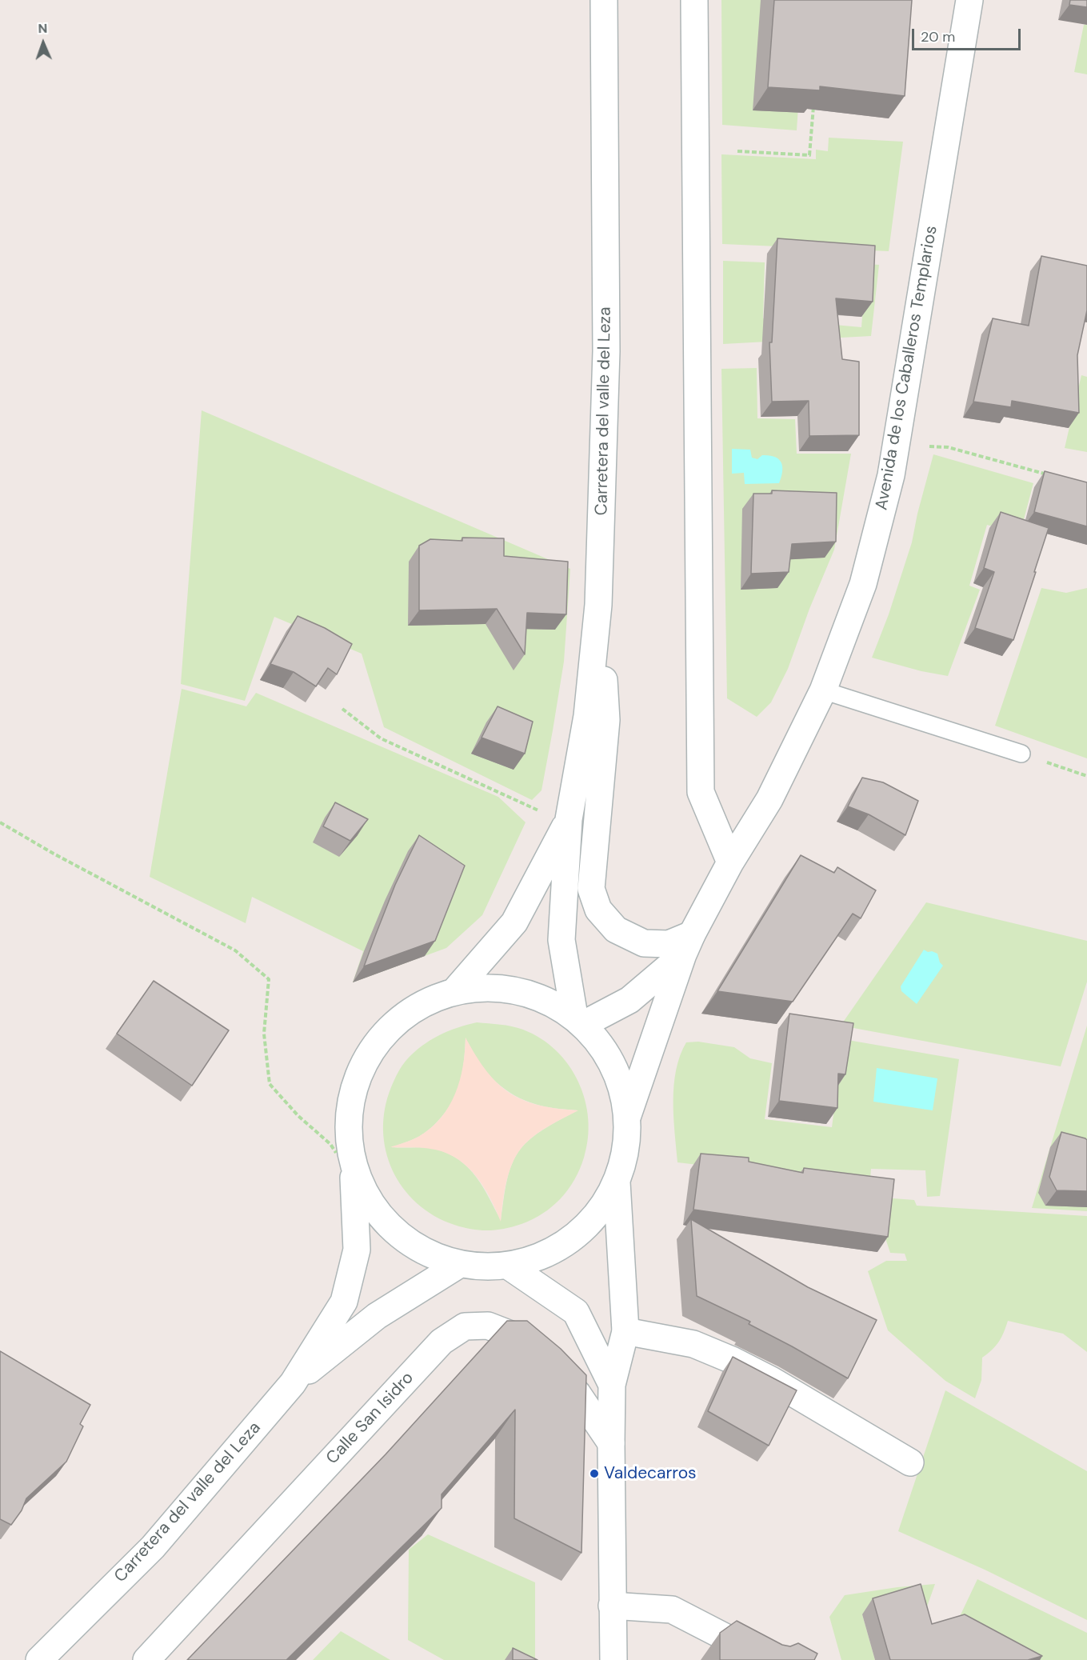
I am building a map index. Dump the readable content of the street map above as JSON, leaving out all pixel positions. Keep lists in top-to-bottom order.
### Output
{
  "streets": {
    "main road": ["Avenida de los Caballeros Templarios", "Carretera del valle del Leza", "Calle San Isidro"]
  },
  "places": ["Valdecarros"],
  "scale_bar": "20 m",
  "north": "top"
}
